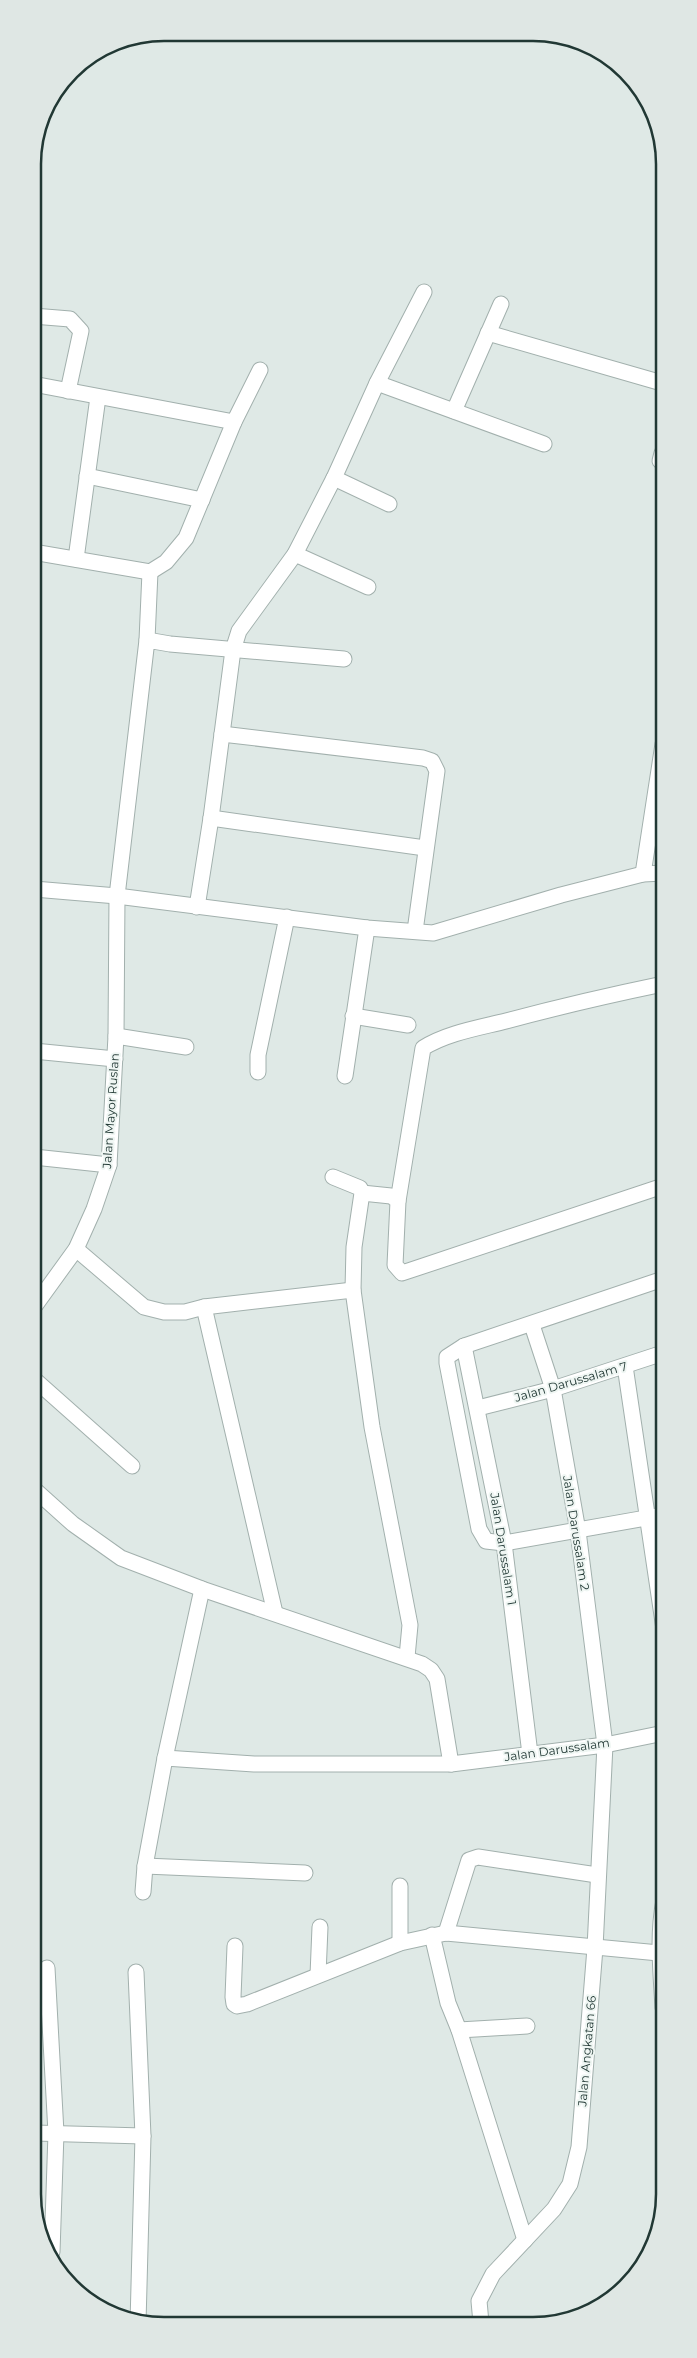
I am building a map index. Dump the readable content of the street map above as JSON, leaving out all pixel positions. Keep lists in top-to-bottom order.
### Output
{
  "streets": {
    "street": [
      "Jalan Mayor Ruslan",
      "Jalan Darussalam 7",
      "Jalan Darussalam 2",
      "Jalan Darussalam 1",
      "Jalan Darussalam",
      "Jalan Angkatan 66"
    ]
  },
  "crossings": [
    ["Jalan Darussalam 7", "Jalan Darussalam 2"],
    ["Jalan Darussalam 7", "Jalan Darussalam 1"],
    ["Jalan Darussalam 2", "Jalan Darussalam"],
    ["Jalan Darussalam 2", "Jalan Angkatan 66"],
    ["Jalan Darussalam 1", "Jalan Darussalam"],
    ["Jalan Darussalam", "Jalan Angkatan 66"]
  ]
}
